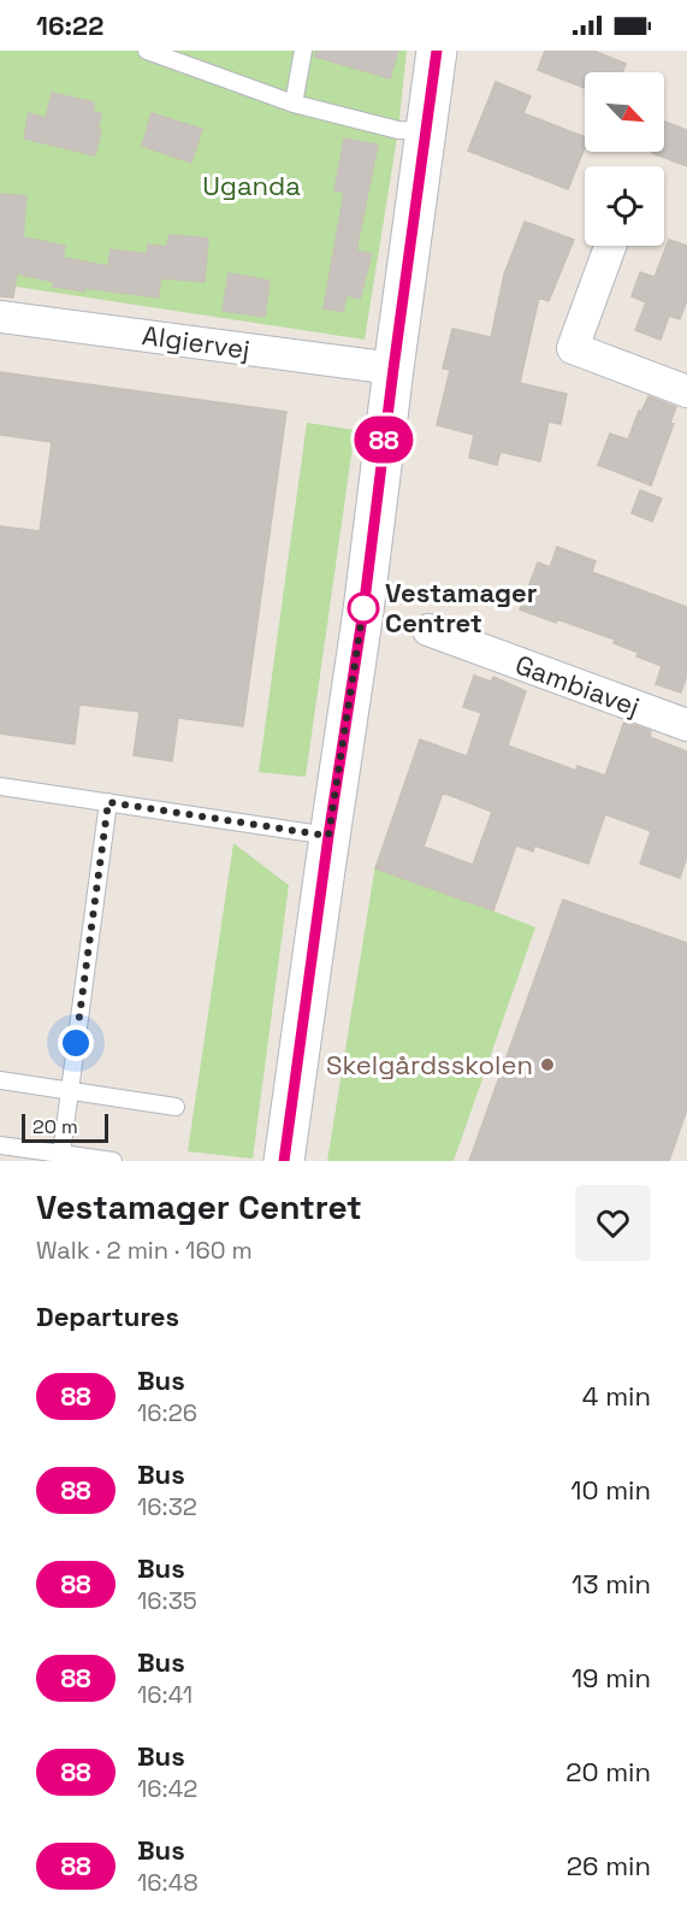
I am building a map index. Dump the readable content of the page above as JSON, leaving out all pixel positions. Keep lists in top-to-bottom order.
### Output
{
  "streets": {
    "street": ["Algiervej", "Gambiavej"]
  },
  "parks": ["Uganda"],
  "places": ["Vestamager Centret", "Skelgårdsskolen"],
  "lines": ["bus line 88"],
  "scale_bar": "20 m",
  "north": "bottom right",
  "page": {
    "status": "16:22",
    "on_map": "88",
    "scale": "20 m",
    "heading": [
      ["Vestamager Centret", "Walk · 2 min · 160 m"],
      "Departures"
    ],
    "list": [
      {
        "mark": "88",
        "name": "Bus",
        "note": "16:26",
        "value": "4 min"
      },
      {
        "mark": "88",
        "name": "Bus",
        "note": "16:32",
        "value": "10 min"
      },
      {
        "mark": "88",
        "name": "Bus",
        "note": "16:35",
        "value": "13 min"
      },
      {
        "mark": "88",
        "name": "Bus",
        "note": "16:41",
        "value": "19 min"
      },
      {
        "mark": "88",
        "name": "Bus",
        "note": "16:42",
        "value": "20 min"
      },
      {
        "mark": "88",
        "name": "Bus",
        "note": "16:48",
        "value": "26 min"
      }
    ]
  }
}
